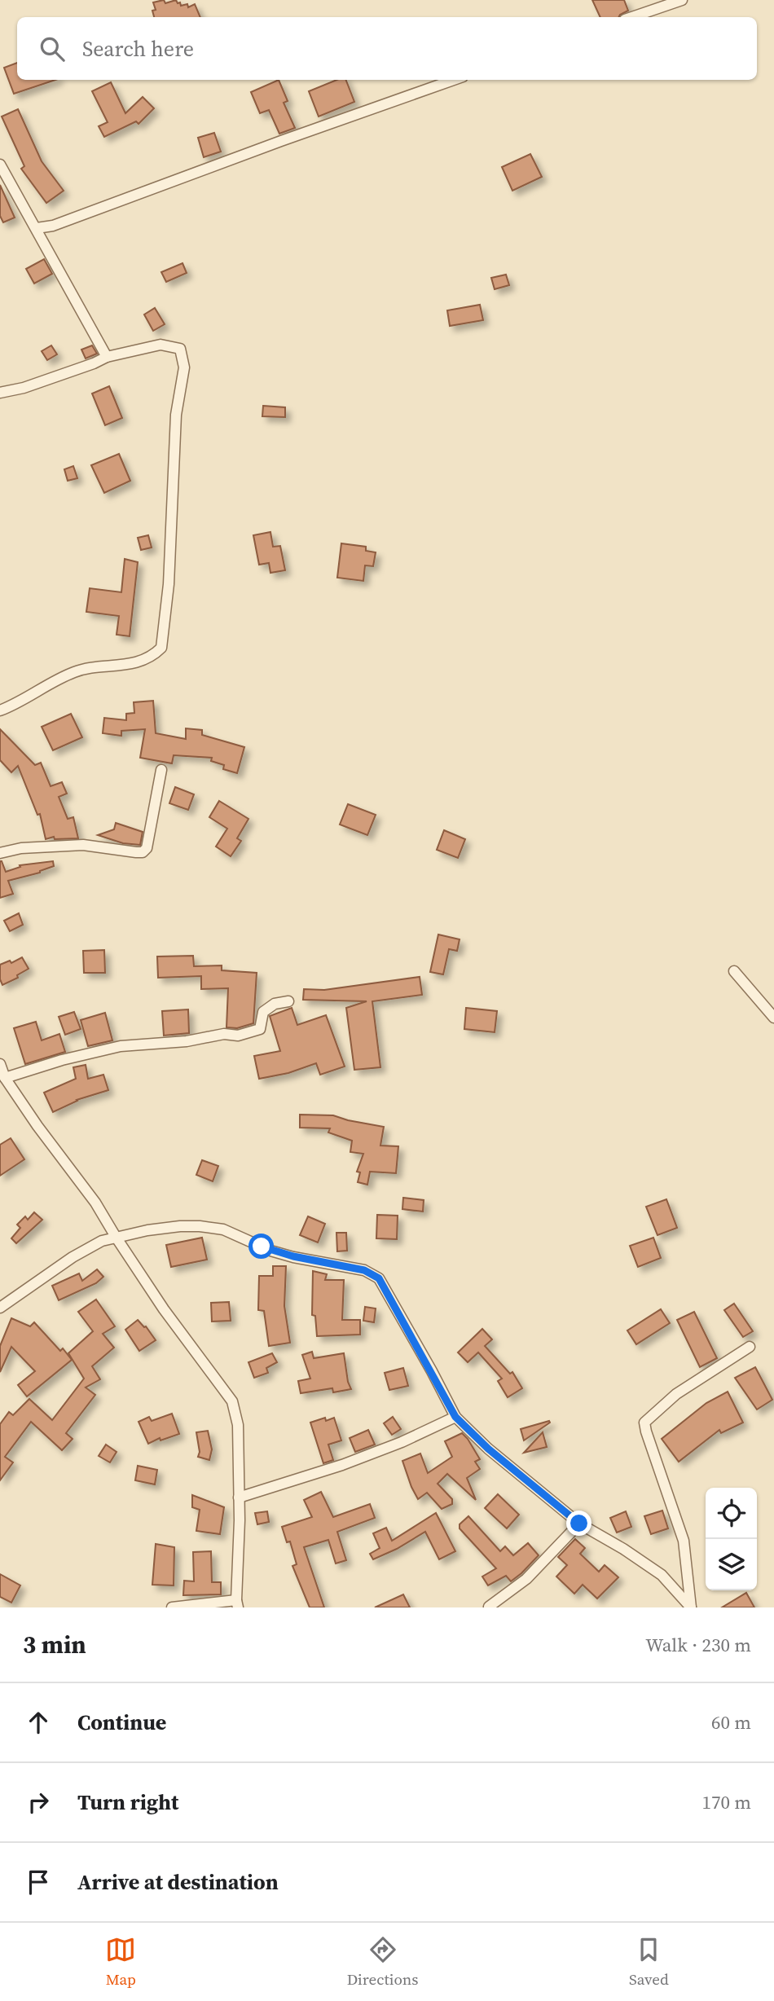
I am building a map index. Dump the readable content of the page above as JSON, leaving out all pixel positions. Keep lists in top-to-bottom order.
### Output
{
  "page": {
    "search": "Search here",
    "heading": ["3 min", "Walk · 230 m"],
    "list": [
      ["Continue", "60 m"],
      ["Turn right", "170 m"],
      "Arrive at destination"
    ],
    "nav": ["Map", "Directions", "Saved"]
  }
}
